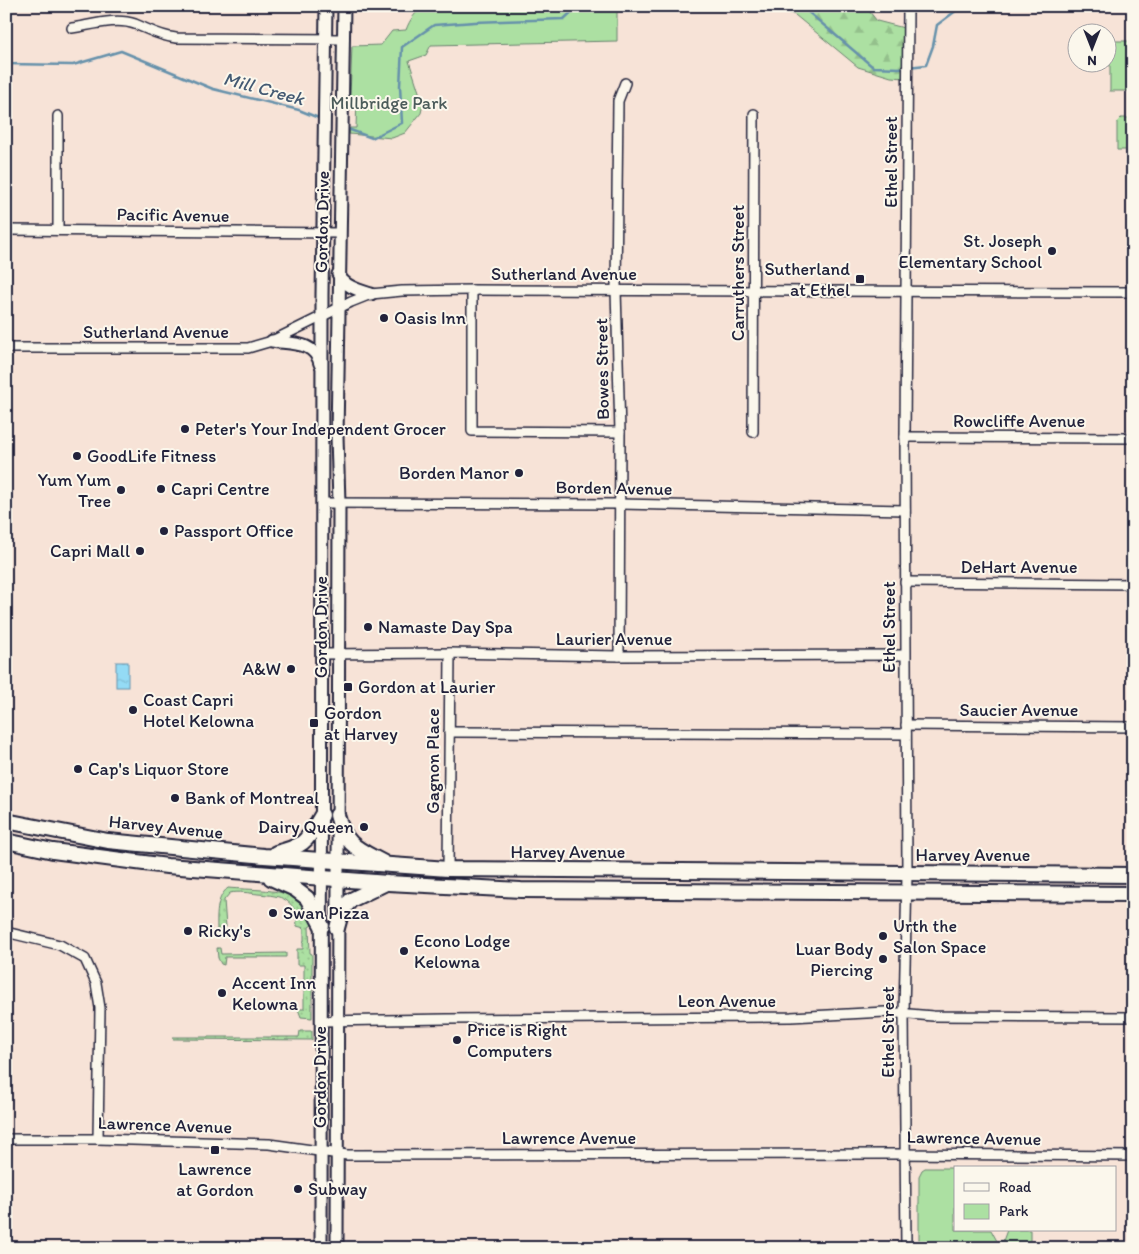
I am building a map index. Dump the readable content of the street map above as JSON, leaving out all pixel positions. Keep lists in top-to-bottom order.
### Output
{
  "streets": {
    "highway": ["Harvey Avenue"],
    "main road": ["Gordon Drive"],
    "street": [
      "Ethel Street",
      "Pacific Avenue",
      "Carruthers Street",
      "Sutherland Avenue",
      "Bowes Street",
      "Rowcliffe Avenue",
      "Borden Avenue",
      "DeHart Avenue",
      "Laurier Avenue",
      "Saucier Avenue",
      "Gagnon Place",
      "Leon Avenue",
      "Lawrence Avenue"
    ]
  },
  "crossings": [
    ["Ethel Street", "Sutherland Avenue"],
    ["Ethel Street", "Rowcliffe Avenue"],
    ["Ethel Street", "Borden Avenue"],
    ["Ethel Street", "DeHart Avenue"],
    ["Ethel Street", "Laurier Avenue"],
    ["Ethel Street", "Saucier Avenue"],
    ["Ethel Street", "Harvey Avenue"],
    ["Ethel Street", "Leon Avenue"],
    ["Ethel Street", "Lawrence Avenue"],
    ["Pacific Avenue", "Gordon Drive"],
    ["Gordon Drive", "Sutherland Avenue"],
    ["Gordon Drive", "Borden Avenue"],
    ["Gordon Drive", "Laurier Avenue"],
    ["Gordon Drive", "Harvey Avenue"],
    ["Gordon Drive", "Leon Avenue"],
    ["Gordon Drive", "Lawrence Avenue"],
    ["Carruthers Street", "Sutherland Avenue"],
    ["Sutherland Avenue", "Bowes Street"],
    ["Bowes Street", "Borden Avenue"],
    ["Bowes Street", "Laurier Avenue"],
    ["Laurier Avenue", "Gagnon Place"],
    ["Saucier Avenue", "Gagnon Place"],
    ["Gagnon Place", "Harvey Avenue"]
  ],
  "water": ["Mill Creek"],
  "parks": ["Millbridge Park"],
  "places": {
    "other": [
      "St. Joseph Elementary School",
      "Oasis Inn",
      "Peter's Your Independent Grocer",
      "GoodLife Fitness",
      "Borden Manor",
      "Capri Centre",
      "Yum Yum Tree",
      "Passport Office",
      "Capri Mall",
      "Namaste Day Spa",
      "A&W",
      "Coast Capri Hotel Kelowna",
      "Cap's Liquor Store",
      "Bank of Montreal",
      "Dairy Queen",
      "Swan Pizza",
      "Ricky's",
      "Urth the Salon Space",
      "Econo Lodge Kelowna",
      "Luar Body Piercing",
      "Accent Inn Kelowna",
      "Price is Right Computers",
      "Subway"
    ],
    "transit": [
      "Sutherland at Ethel",
      "Gordon at Laurier",
      "Gordon at Harvey",
      "Lawrence at Gordon"
    ]
  },
  "legend": ["Road", "Park"],
  "north": "bottom"
}
